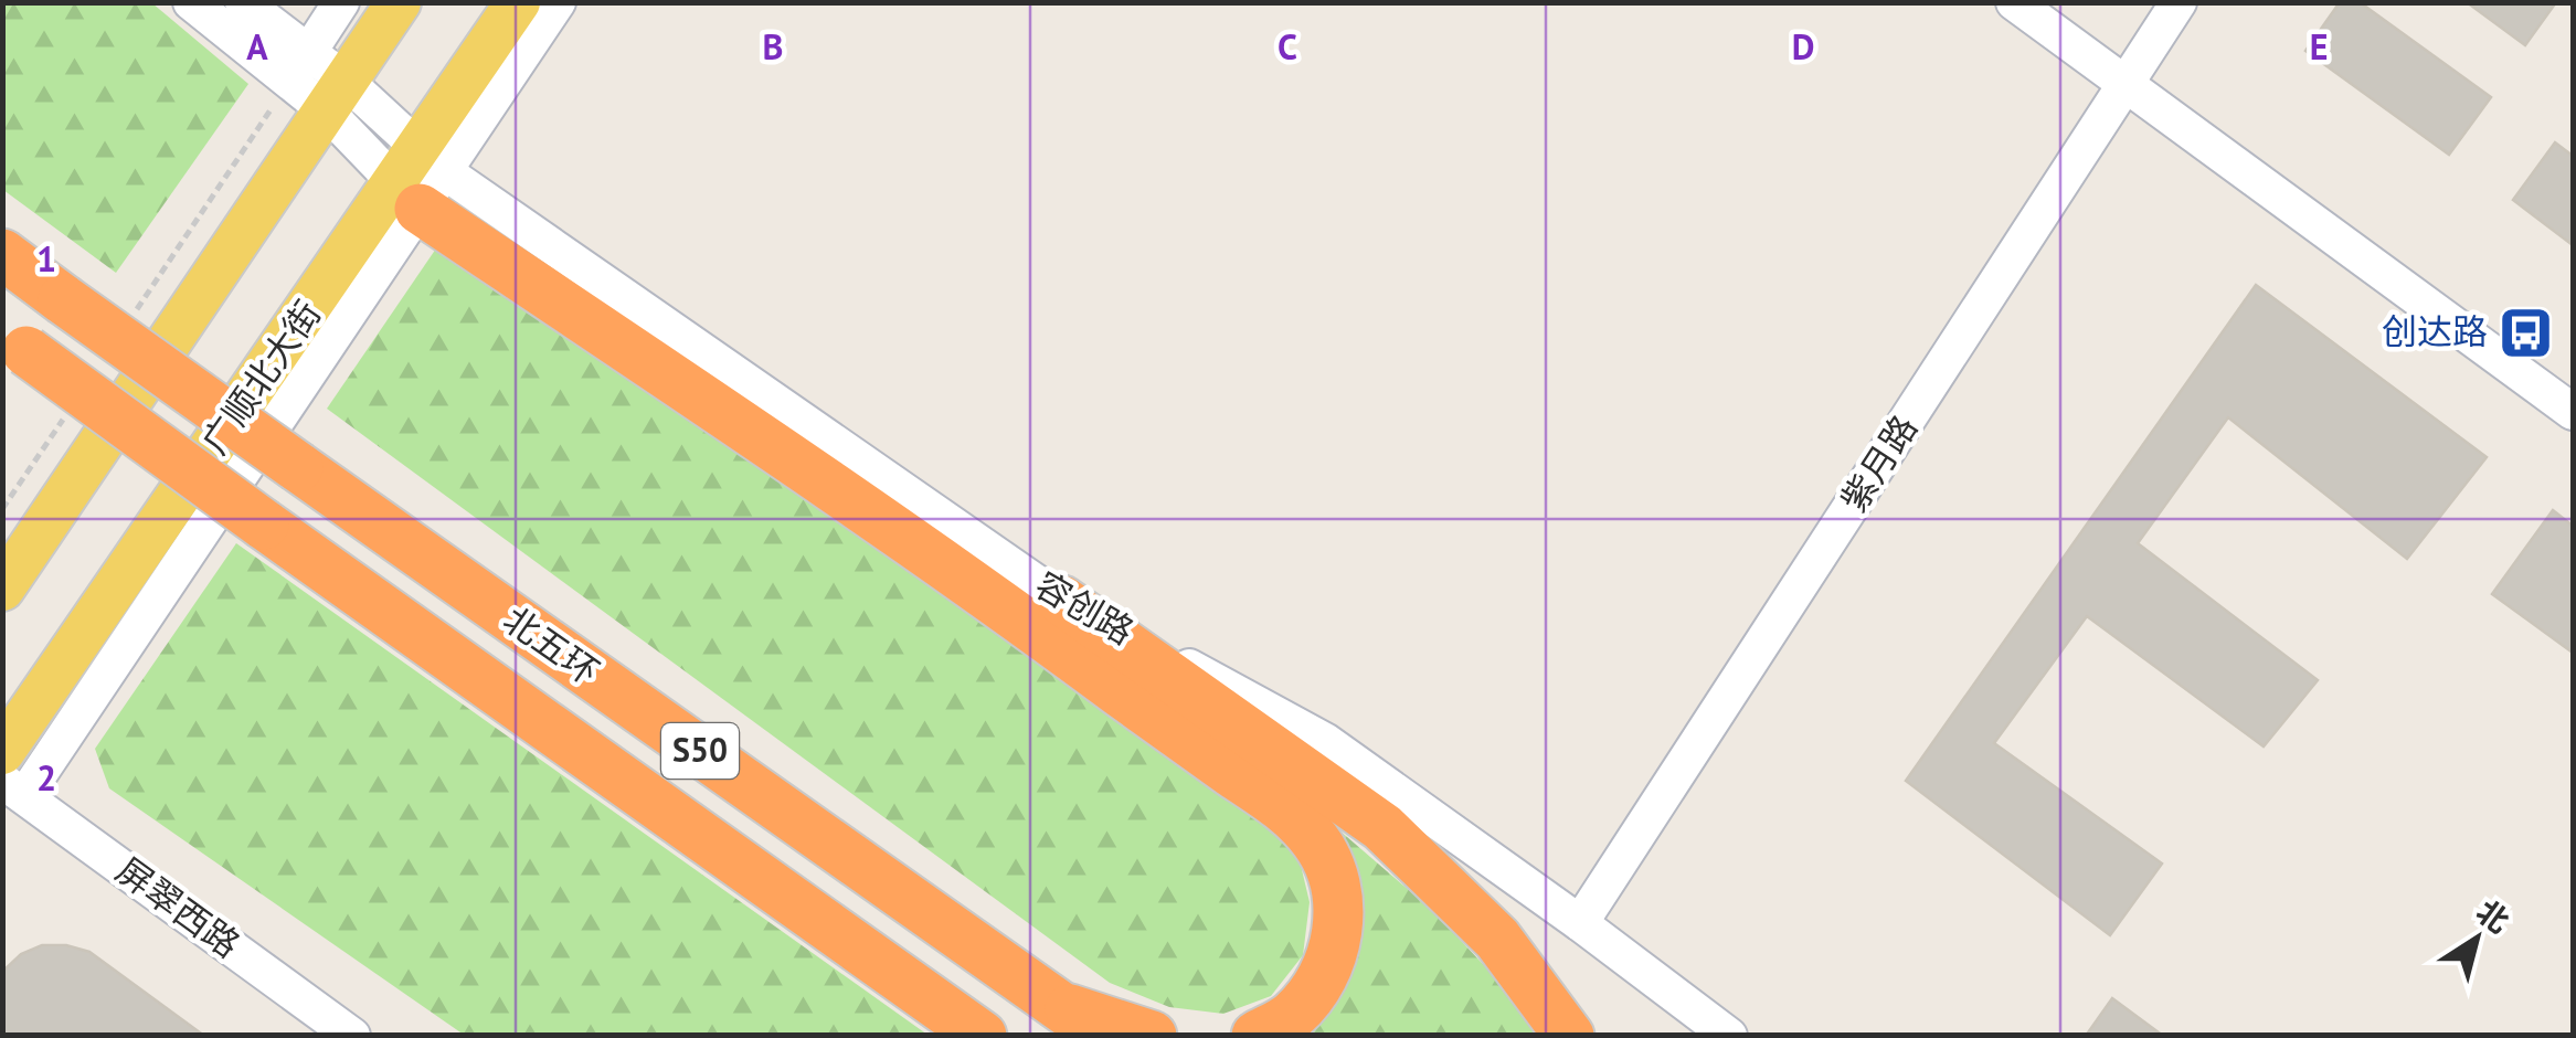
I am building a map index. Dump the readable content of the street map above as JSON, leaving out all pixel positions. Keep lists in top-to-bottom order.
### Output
{
  "streets": {
    "highway": ["北五环", "S50"],
    "main road": ["广顺北大街"],
    "street": ["紫月路", "容创路", "屏翠西路"]
  },
  "crossings": [
    ["广顺北大街", "容创路"],
    ["紫月路", "容创路"]
  ],
  "places": {
    "bus stop": ["创达路"]
  },
  "north": "top right",
  "grid": {
    "columns": [
      "A",
      "B",
      "C",
      "D",
      "E"
    ],
    "rows": ["1", "2"]
  }
}
